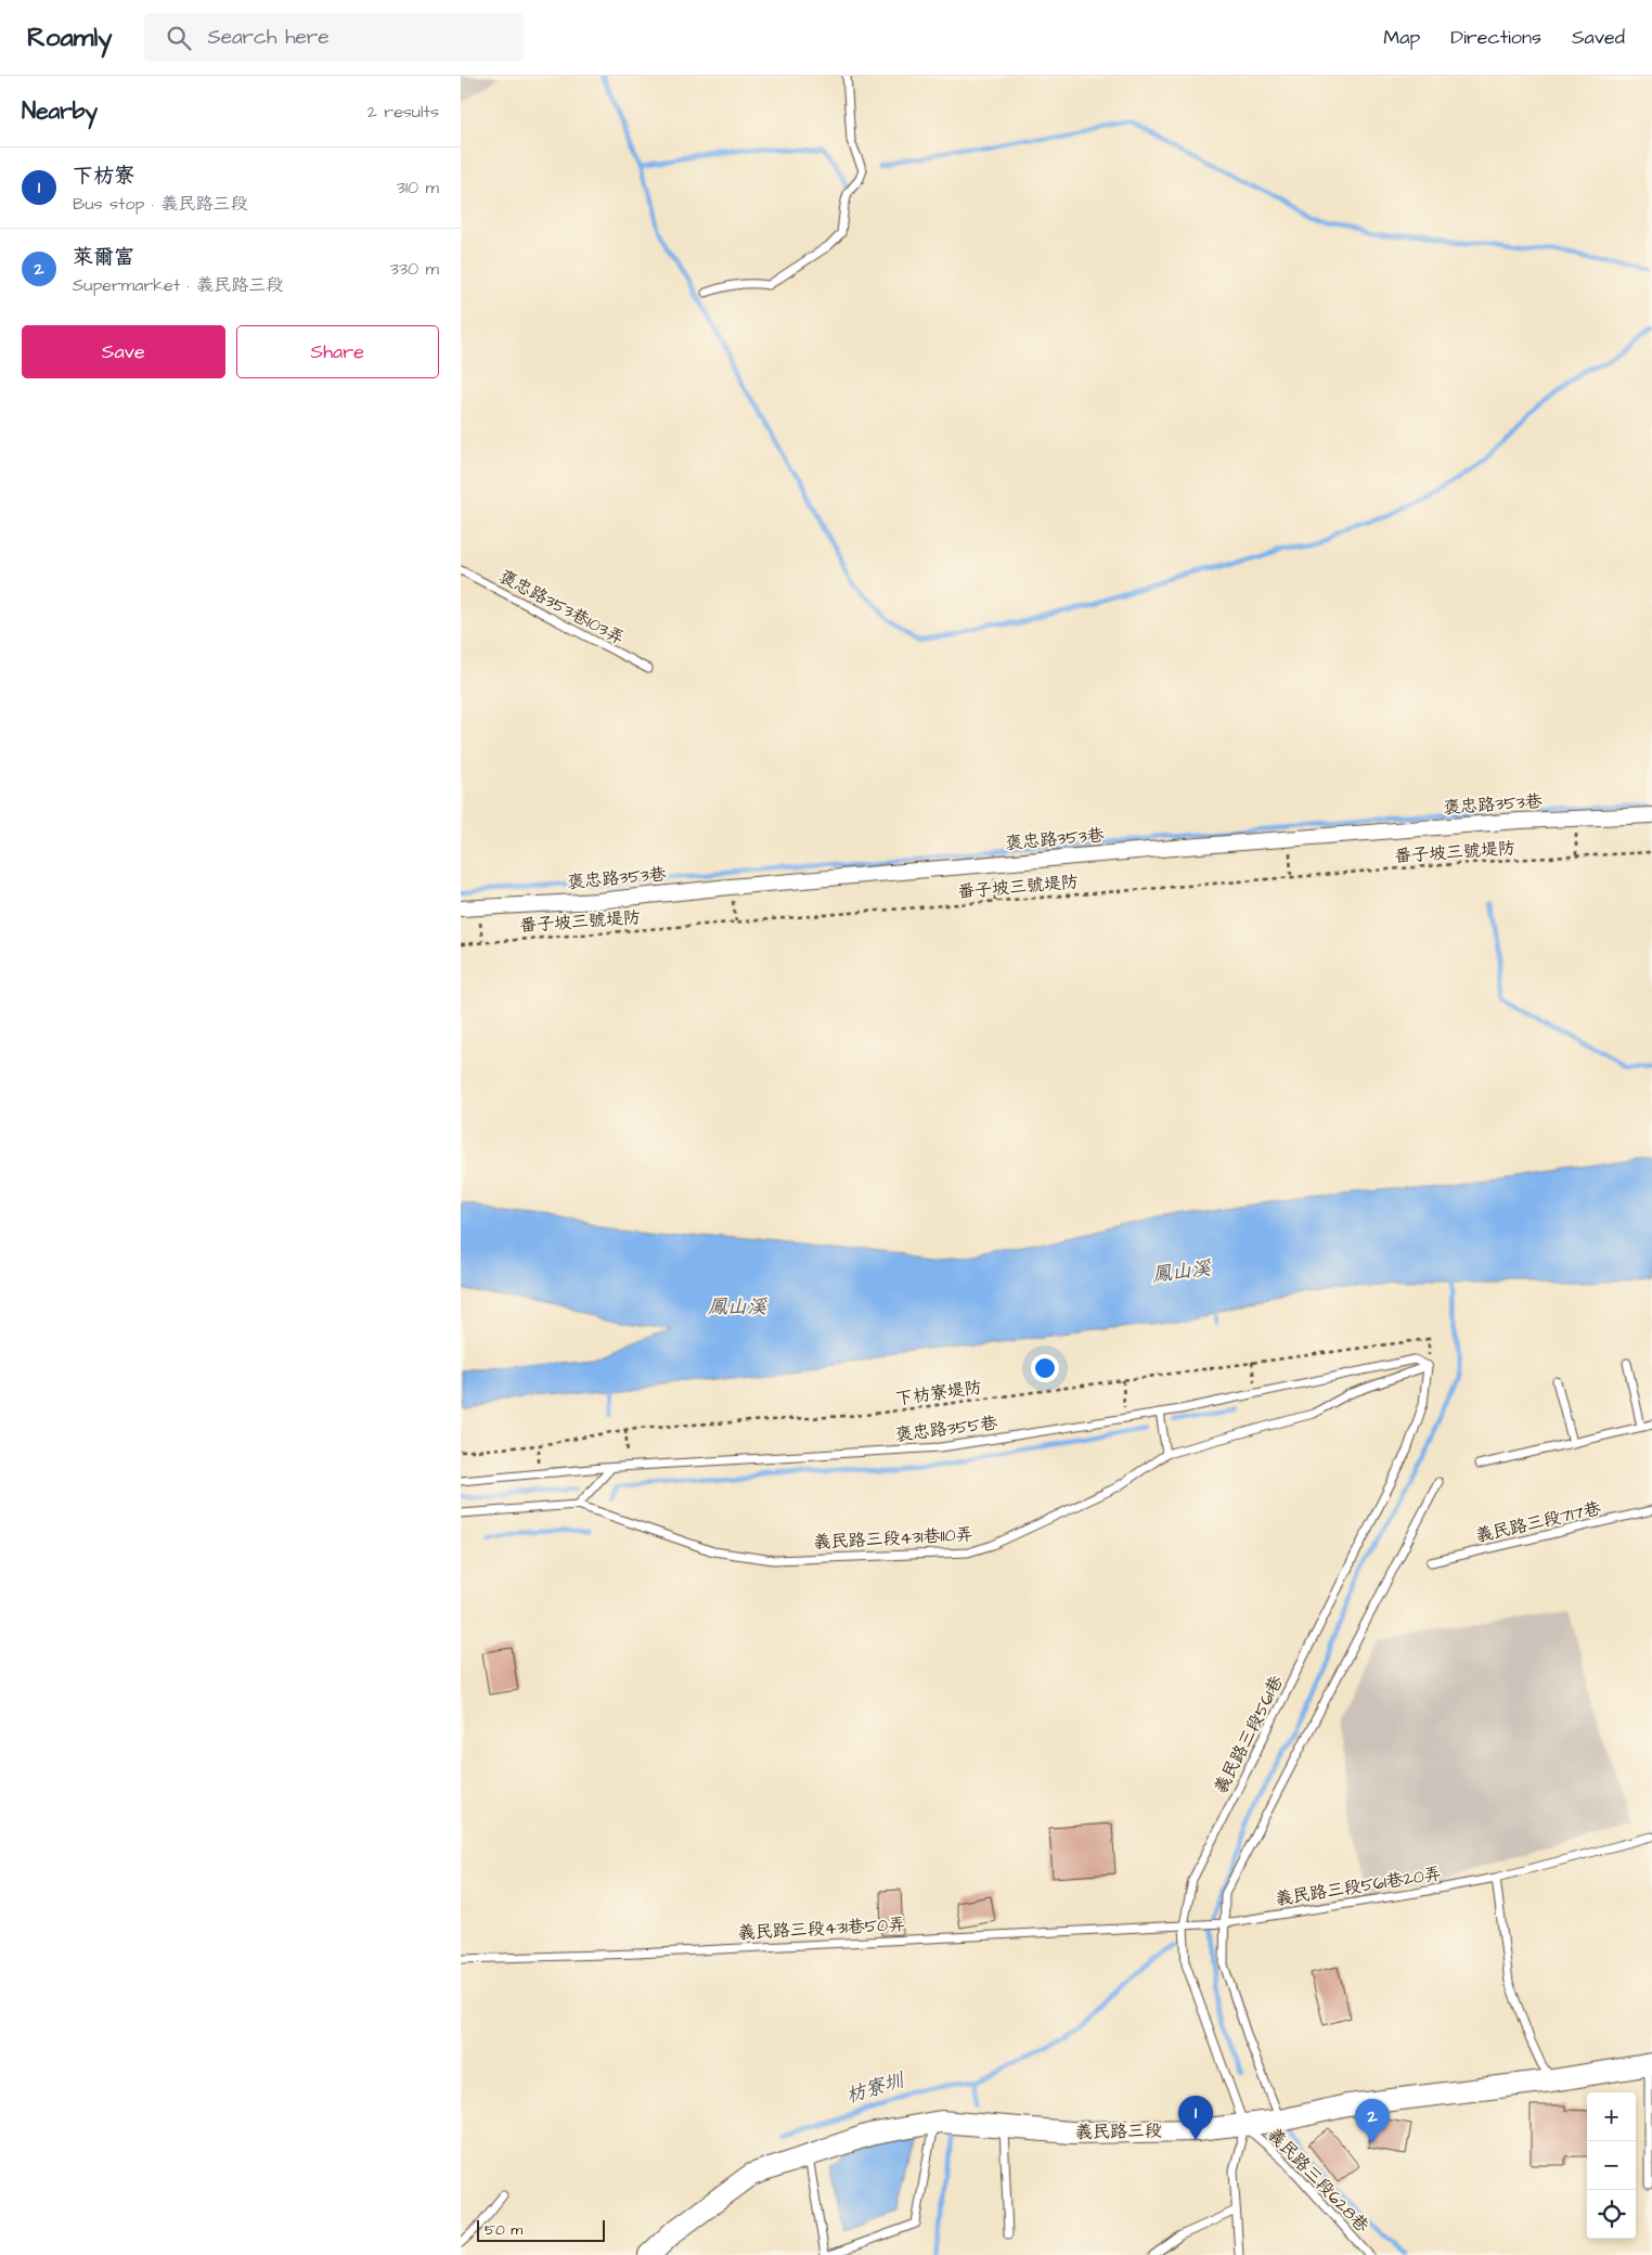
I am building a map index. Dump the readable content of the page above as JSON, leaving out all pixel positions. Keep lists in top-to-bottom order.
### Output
{
  "streets": {
    "main road": ["義民路三段"],
    "street": ["褒忠路353巷"],
    "lane": [
      "褒忠路353巷103弄",
      "褒忠路355巷",
      "義民路三段717巷",
      "義民路三段431巷110弄",
      "義民路三段561巷",
      "義民路三段561巷20弄",
      "義民路三段431巷50弄",
      "義民路三段628巷"
    ],
    "path": ["番子坡三號堤防", "下枋寮堤防"]
  },
  "crossings": [
    ["下枋寮堤防", "褒忠路355巷"],
    ["下枋寮堤防", "義民路三段431巷110弄"],
    ["下枋寮堤防", "義民路三段561巷"],
    ["褒忠路355巷", "義民路三段431巷110弄"],
    ["褒忠路355巷", "義民路三段561巷"],
    ["義民路三段431巷110弄", "義民路三段561巷"],
    ["義民路三段561巷", "義民路三段561巷20弄"],
    ["義民路三段561巷", "義民路三段431巷50弄"],
    ["義民路三段561巷", "義民路三段"],
    ["義民路三段561巷", "義民路三段628巷"],
    ["義民路三段561巷20弄", "義民路三段431巷50弄"],
    ["義民路三段", "義民路三段628巷"]
  ],
  "water": ["鳳山溪", "枋寮圳"],
  "scale_bar": "50 m",
  "page": {
    "header": "Roamly",
    "search": "Search here",
    "nav": ["Map", "Directions", "Saved"],
    "heading": ["Nearby", "2 results"],
    "list": [
      {
        "mark": "1",
        "name": "下枋寮",
        "note": "Bus stop · 義民路三段",
        "value": "310 m"
      },
      {
        "mark": "2",
        "name": "萊爾富",
        "note": "Supermarket · 義民路三段",
        "value": "330 m"
      }
    ],
    "buttons": ["Save", "Share"],
    "map_buttons": ["+", "−"],
    "pins": ["1", "2"],
    "scale": "50 m"
  }
}
